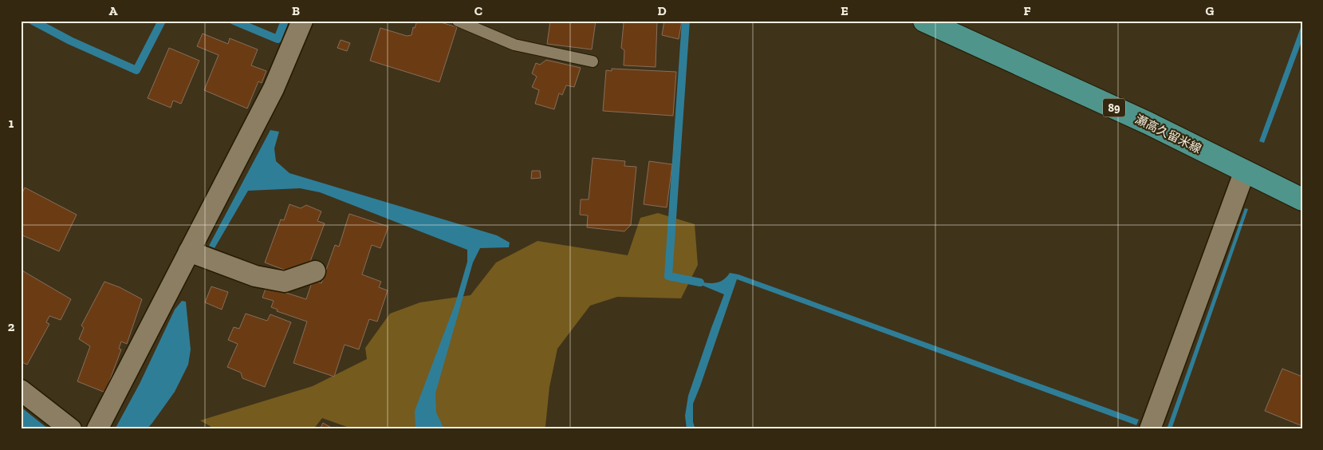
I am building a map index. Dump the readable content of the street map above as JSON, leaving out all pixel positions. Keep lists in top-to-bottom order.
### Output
{
  "streets": {
    "main road": ["89", "瀬高久留米線"]
  },
  "grid": {
    "columns": [
      "A",
      "B",
      "C",
      "D",
      "E",
      "F",
      "G"
    ],
    "rows": ["1", "2"]
  }
}
